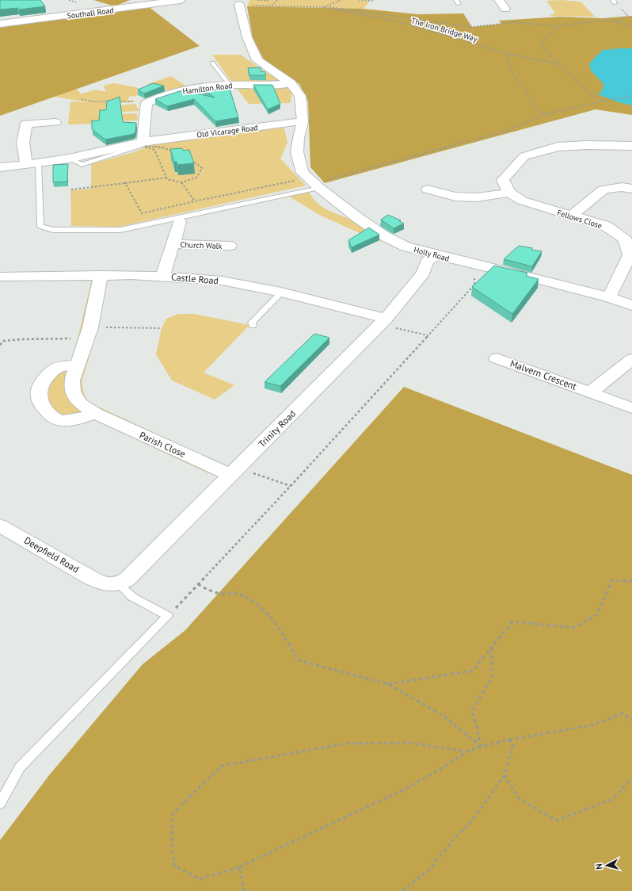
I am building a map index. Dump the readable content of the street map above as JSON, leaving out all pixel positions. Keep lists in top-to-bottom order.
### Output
{
  "streets": {
    "street": [
      "Southall Road",
      "Hamilton Road",
      "Old Vicarage Road",
      "Fellows Close",
      "Church Walk",
      "Holly Road",
      "Castle Road",
      "Malvern Crescent",
      "Trinity Road",
      "Parish Close",
      "Deepfield Road"
    ],
    "path": ["The Iron Bridge Way"]
  },
  "crossings": [
    ["Old Vicarage Road", "Holly Road"],
    ["Fellows Close", "Holly Road"],
    ["Church Walk", "Castle Road"],
    ["Holly Road", "Trinity Road"],
    ["Castle Road", "Trinity Road"],
    ["Castle Road", "Parish Close"],
    ["Trinity Road", "Parish Close"],
    ["Trinity Road", "Deepfield Road"]
  ],
  "north": "left"
}
